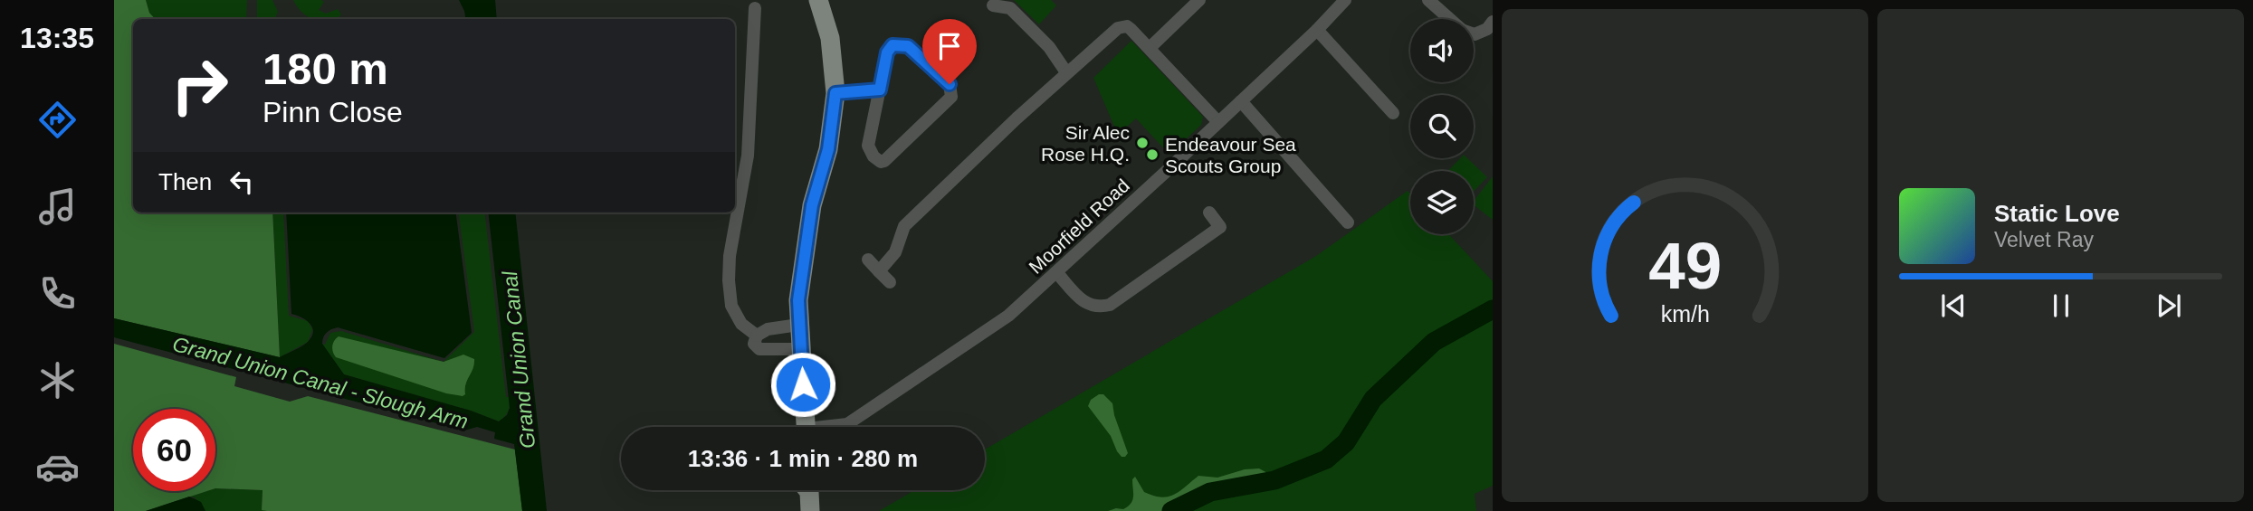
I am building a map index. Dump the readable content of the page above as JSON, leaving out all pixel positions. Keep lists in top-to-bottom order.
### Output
{
  "streets": {
    "street": ["Moorfield Road"]
  },
  "water": ["Grand Union Canal", "Grand Union Canal - Slough Arm"],
  "places": ["Sir Alec Rose H.Q.", "Endeavour Sea Scouts Group"],
  "page": {
    "tabs": "13:35",
    "turn": ["180 m", "Pinn Close"],
    "then": "Then",
    "song": ["Static Love", "Velvet Ray"],
    "limit": "60",
    "trip": "13:36 · 1 min · 280 m",
    "gauge": ["49", "km/h"]
  }
}
